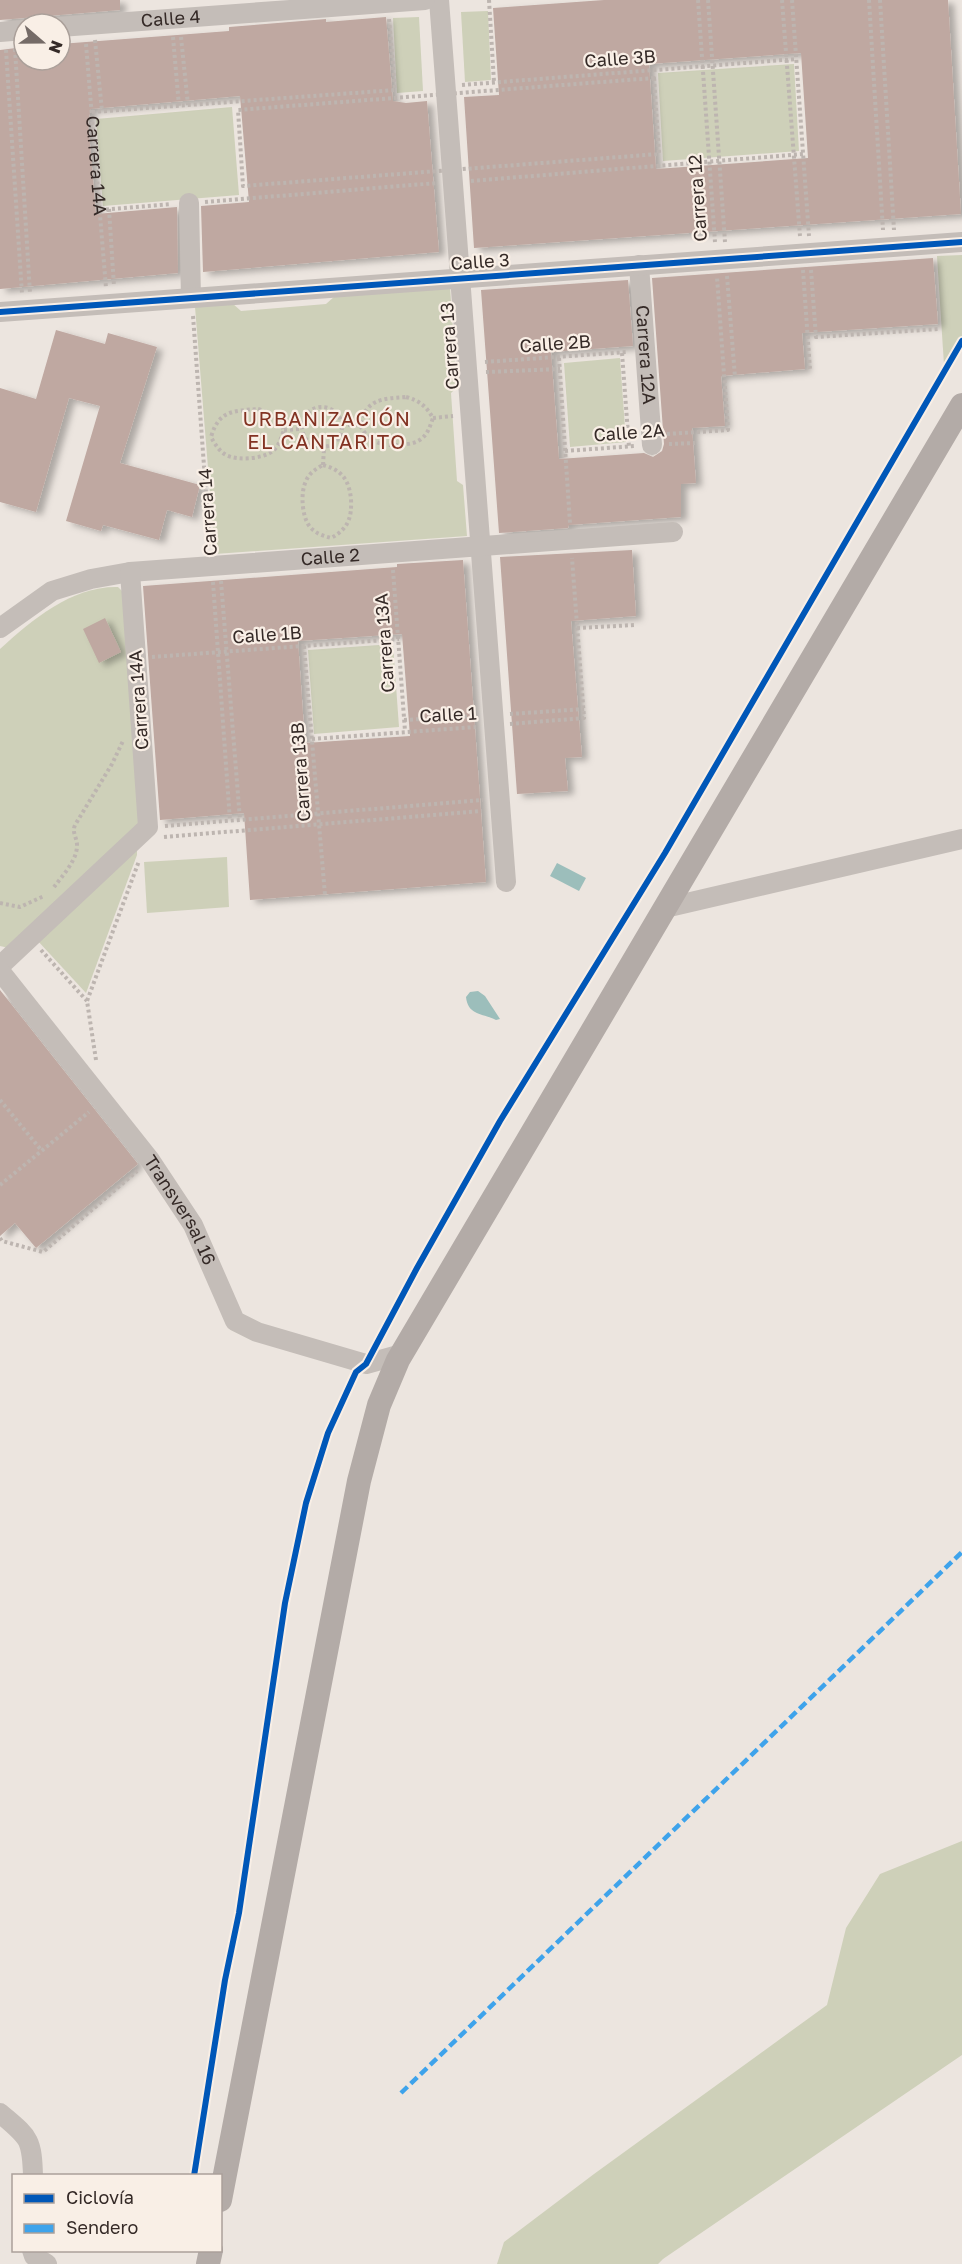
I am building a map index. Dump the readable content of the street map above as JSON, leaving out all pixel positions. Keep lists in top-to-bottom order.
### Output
{
  "streets": {
    "street": [
      "Calle 4",
      "Carrera 14A",
      "Calle 3",
      "Carrera 13",
      "Carrera 12A",
      "Calle 2",
      "Transversal 16"
    ],
    "path": [
      "Calle 3B",
      "Carrera 12",
      "Calle 2B",
      "Calle 2A",
      "Carrera 14",
      "Calle 1B",
      "Carrera 13A",
      "Calle 1",
      "Carrera 13B"
    ]
  },
  "crossings": [
    ["Calle 4", "Carrera 14A"],
    ["Calle 3B", "Carrera 12"],
    ["Calle 3B", "Carrera 13"],
    ["Carrera 14A", "Calle 3"],
    ["Carrera 14A", "Calle 2"],
    ["Carrera 14A", "Calle 1B"],
    ["Carrera 12", "Calle 3"],
    ["Carrera 12", "Calle 2A"],
    ["Calle 3", "Carrera 13"],
    ["Calle 3", "Carrera 12A"],
    ["Calle 3", "Carrera 14"],
    ["Calle 2B", "Carrera 13"],
    ["Calle 2B", "Carrera 12A"],
    ["Carrera 13", "Calle 2"],
    ["Carrera 13", "Calle 1"],
    ["Carrera 12A", "Calle 2A"],
    ["Carrera 14", "Calle 2"],
    ["Carrera 14", "Calle 1B"],
    ["Calle 2", "Carrera 13A"],
    ["Calle 1B", "Carrera 13A"],
    ["Calle 1B", "Carrera 13B"],
    ["Carrera 13A", "Calle 1"],
    ["Calle 1", "Carrera 13B"]
  ],
  "districts": ["URBANIZACIÓN EL CANTARITO"],
  "legend": ["Ciclovía", "Sendero"],
  "north": "right"
}
